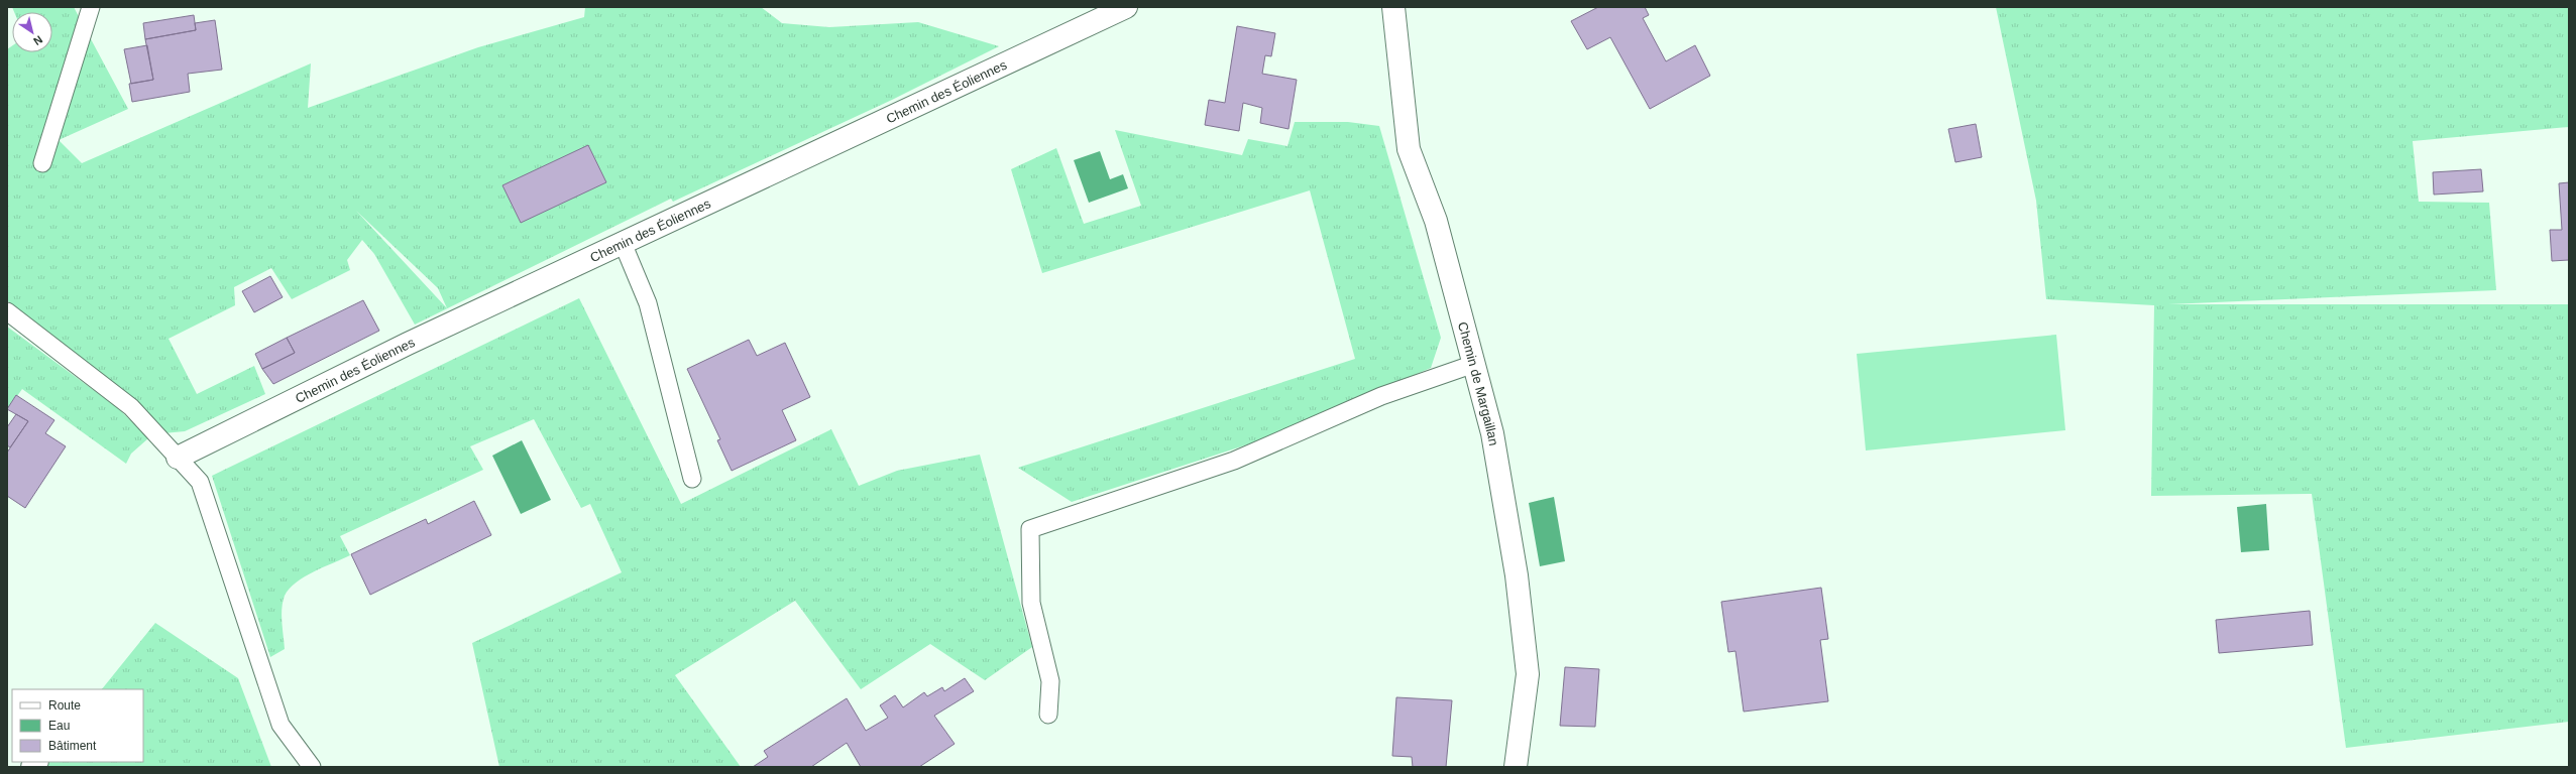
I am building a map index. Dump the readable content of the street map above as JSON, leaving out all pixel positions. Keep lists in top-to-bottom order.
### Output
{
  "streets": {
    "street": ["Chemin des Éoliennes", "Chemin de Margaillan"]
  },
  "legend": ["Route", "Eau", "Bâtiment"],
  "north": "bottom right"
}
